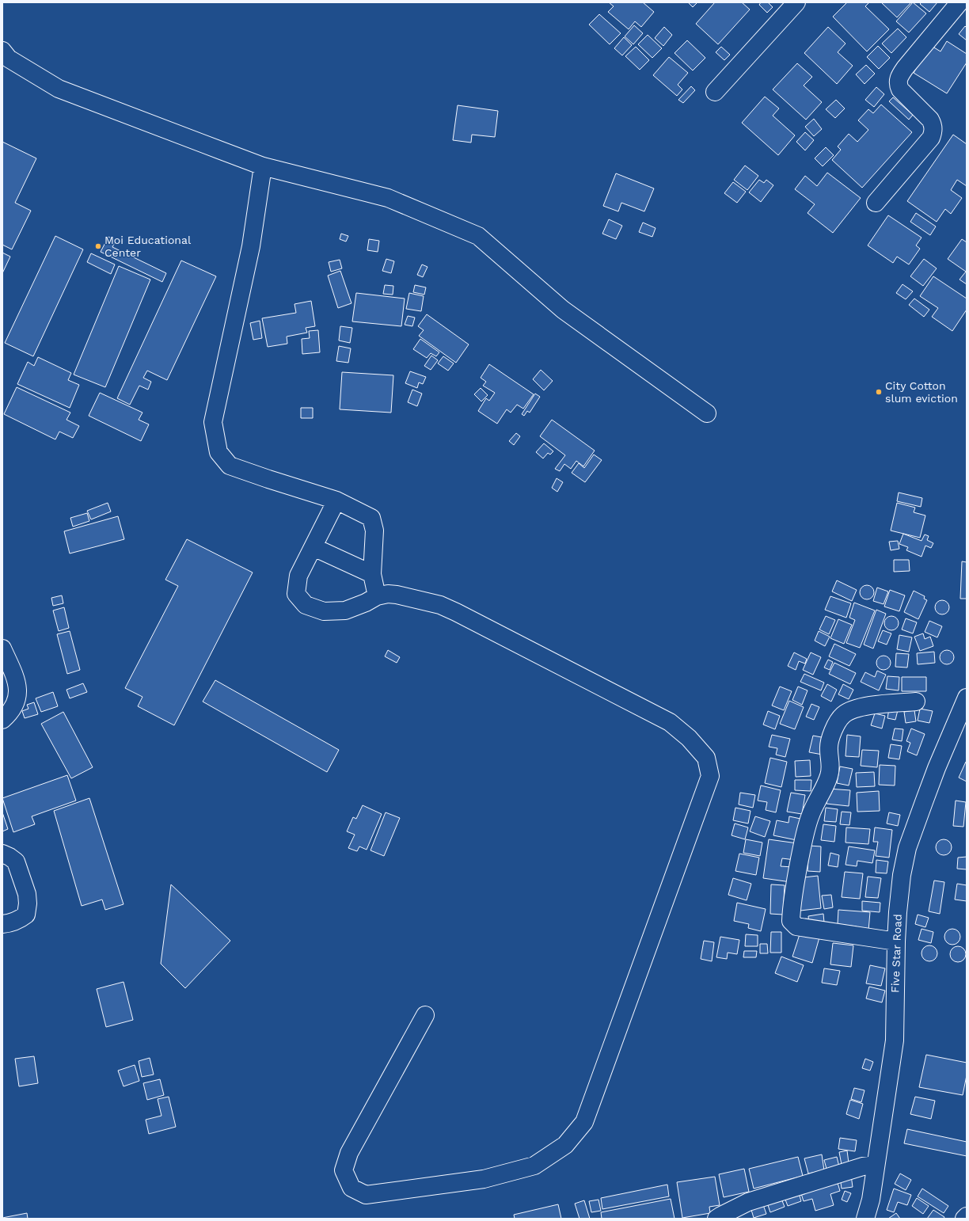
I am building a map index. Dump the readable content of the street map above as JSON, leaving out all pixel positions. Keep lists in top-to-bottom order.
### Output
{
  "streets": {
    "street": ["Five Star Road"]
  },
  "places": ["Moi Educational Center", "City Cotton slum eviction"]
}
